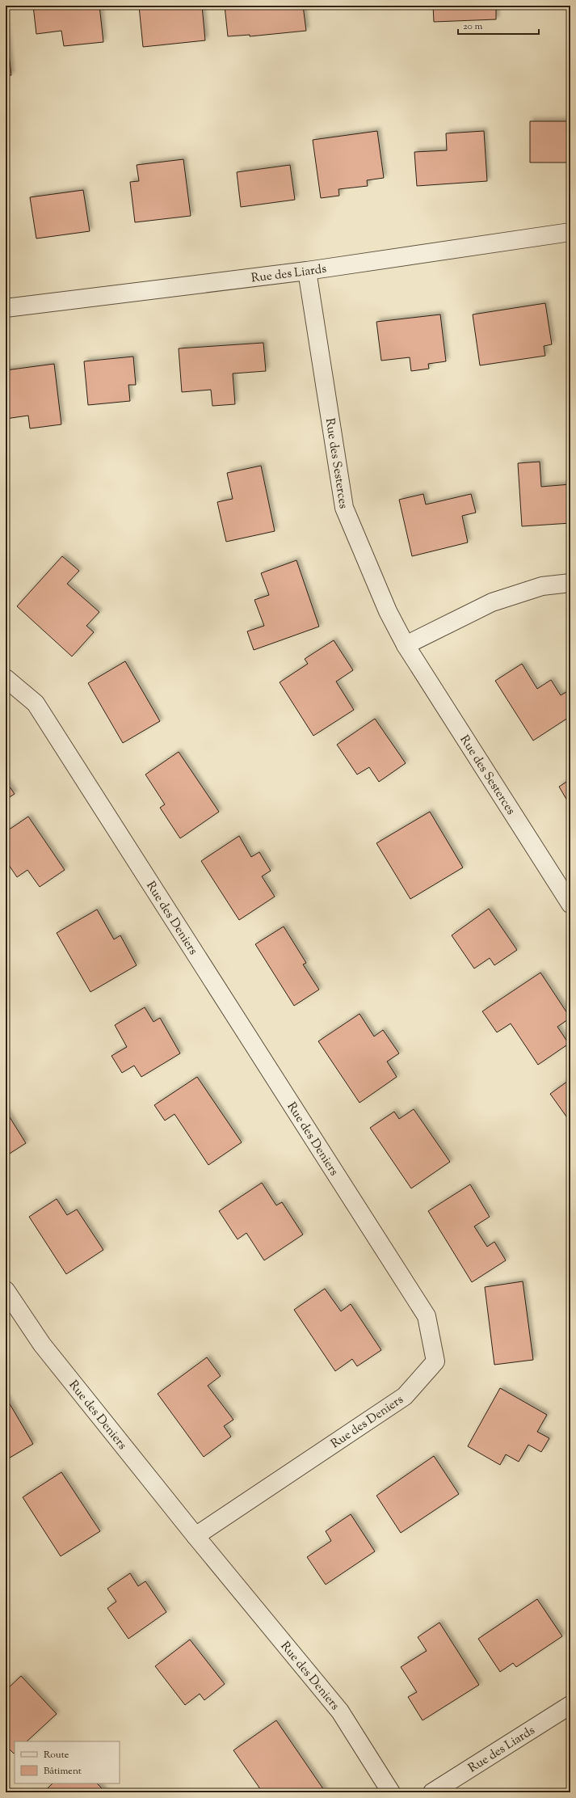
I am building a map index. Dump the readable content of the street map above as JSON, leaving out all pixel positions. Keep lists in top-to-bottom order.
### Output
{
  "streets": {
    "street": ["Rue des Liards", "Rue des Sesterces", "Rue des Deniers"]
  },
  "crossings": [
    ["Rue des Liards", "Rue des Sesterces"]
  ],
  "legend": ["Route", "Bâtiment"],
  "scale_bar": "20 m"
}
